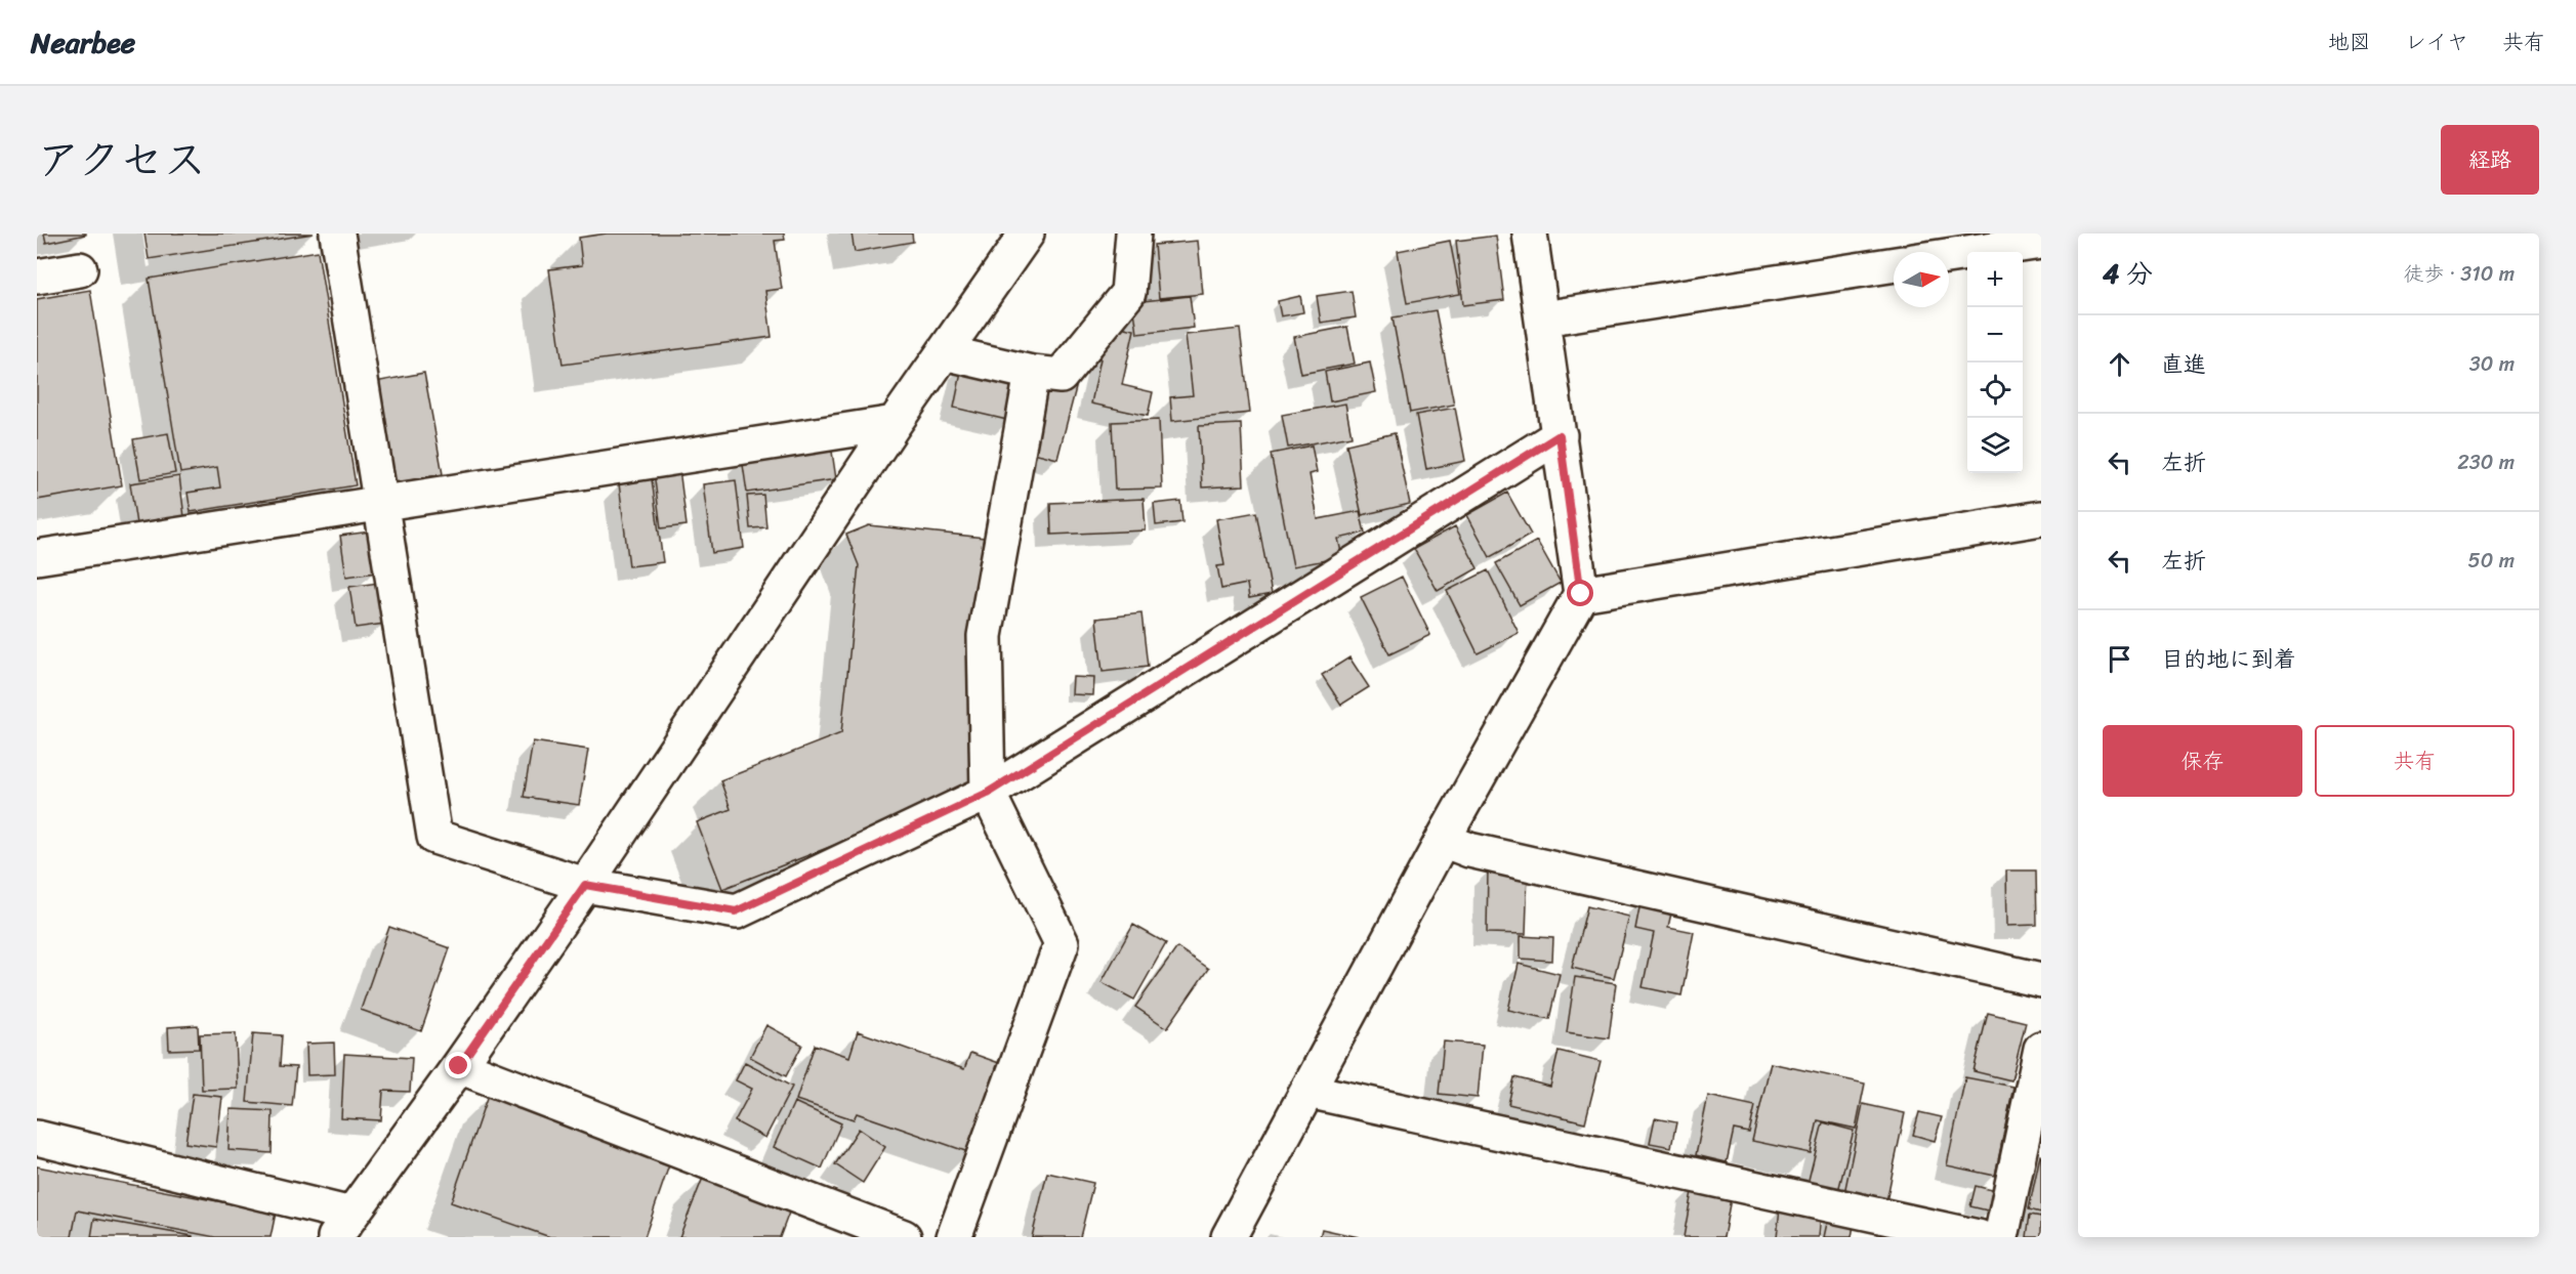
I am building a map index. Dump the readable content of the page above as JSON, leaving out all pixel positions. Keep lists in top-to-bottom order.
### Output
{
  "north": "right",
  "page": {
    "header": "Nearbee",
    "nav": ["地図", "レイヤ", "共有"],
    "title": "アクセス",
    "buttons": [
      "経路",
      ["保存", "共有"]
    ],
    "heading": ["4 分", "徒歩 · 310 m"],
    "map_buttons": ["+", "−"],
    "list": [
      ["直進", "30 m"],
      ["左折", "230 m"],
      ["左折", "50 m"],
      "目的地に到着"
    ]
  }
}
